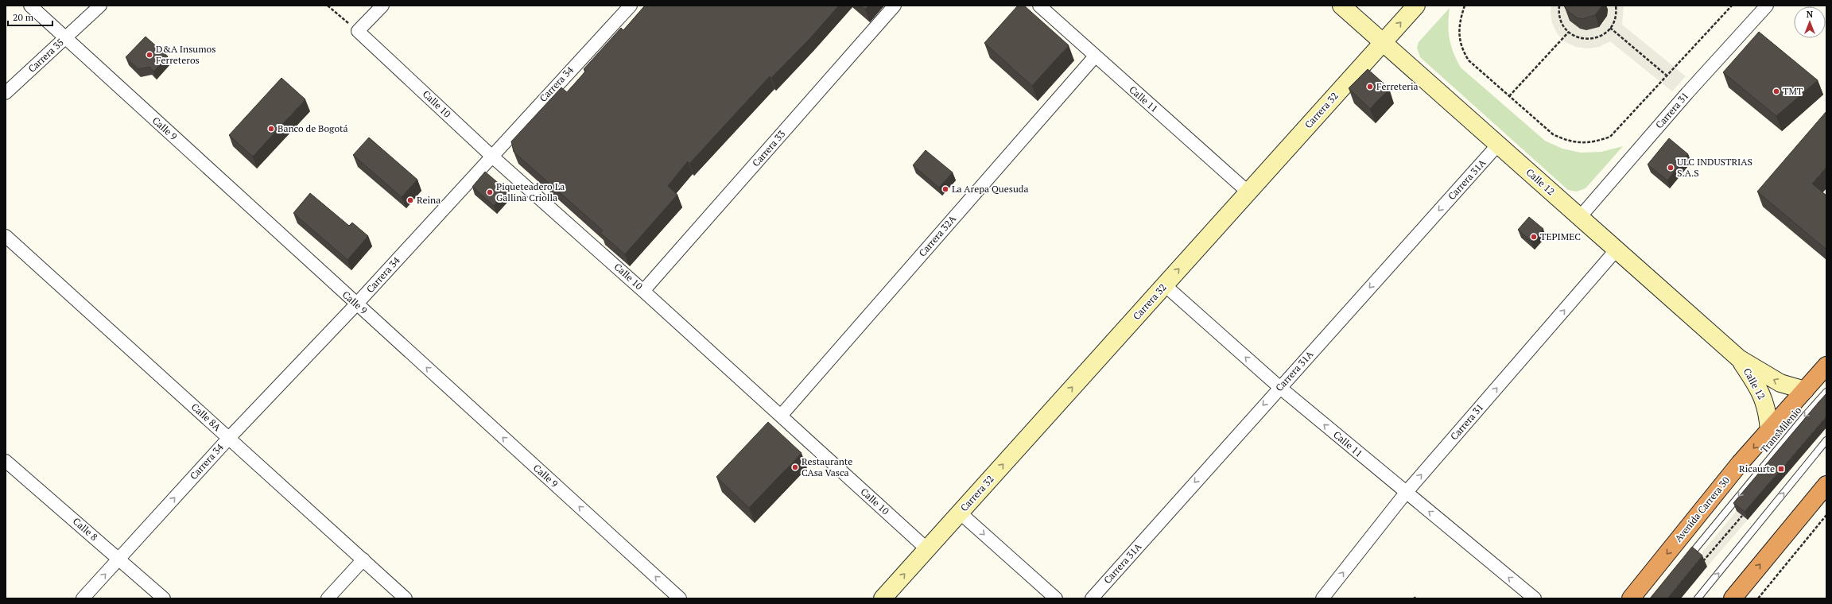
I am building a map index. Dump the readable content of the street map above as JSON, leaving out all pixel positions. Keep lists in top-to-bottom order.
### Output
{
  "streets": {
    "highway": ["Avenida Carrera 30"],
    "street": [
      "Carrera 35",
      "Carrera 34",
      "Calle 11",
      "Calle 10",
      "Carrera 32",
      "Carrera 31",
      "Calle 9",
      "Carrera 33",
      "Carrera 31A",
      "Calle 12",
      "Carrera 32A",
      "Calle 8A",
      "Calle 8"
    ],
    "lane": ["TransMilenio"]
  },
  "crossings": [
    ["Carrera 35", "Calle 9"],
    ["Carrera 34", "Calle 10"],
    ["Carrera 34", "Calle 9"],
    ["Carrera 34", "Calle 8A"],
    ["Carrera 34", "Calle 8"],
    ["Calle 11", "Carrera 32"],
    ["Calle 11", "Carrera 31"],
    ["Calle 11", "Carrera 31A"],
    ["Calle 11", "Carrera 32A"],
    ["Calle 10", "Carrera 32"],
    ["Calle 10", "Carrera 33"],
    ["Calle 10", "Carrera 32A"],
    ["Carrera 32", "Calle 12"],
    ["Carrera 31", "Calle 12"],
    ["Carrera 31A", "Calle 12"],
    ["Calle 12", "Avenida Carrera 30"]
  ],
  "one_way": [
    "Calle 11",
    "Carrera 32",
    "Carrera 31",
    "Calle 9",
    "Carrera 31A"
  ],
  "places": {
    "other": [
      "D&A Insumos Ferreteros",
      "Ferreteria",
      "TMT",
      "Banco de Bogotá",
      "ULC INDUSTRIAS S.A.S",
      "La Arepa Quesuda",
      "Piqueteadero La Gallina Criolla",
      "Reina",
      "TEPIMEC",
      "Restaurante CAsa Vasca"
    ],
    "transit": ["Ricaurte"]
  },
  "scale_bar": "20 m",
  "north": "top"
}
